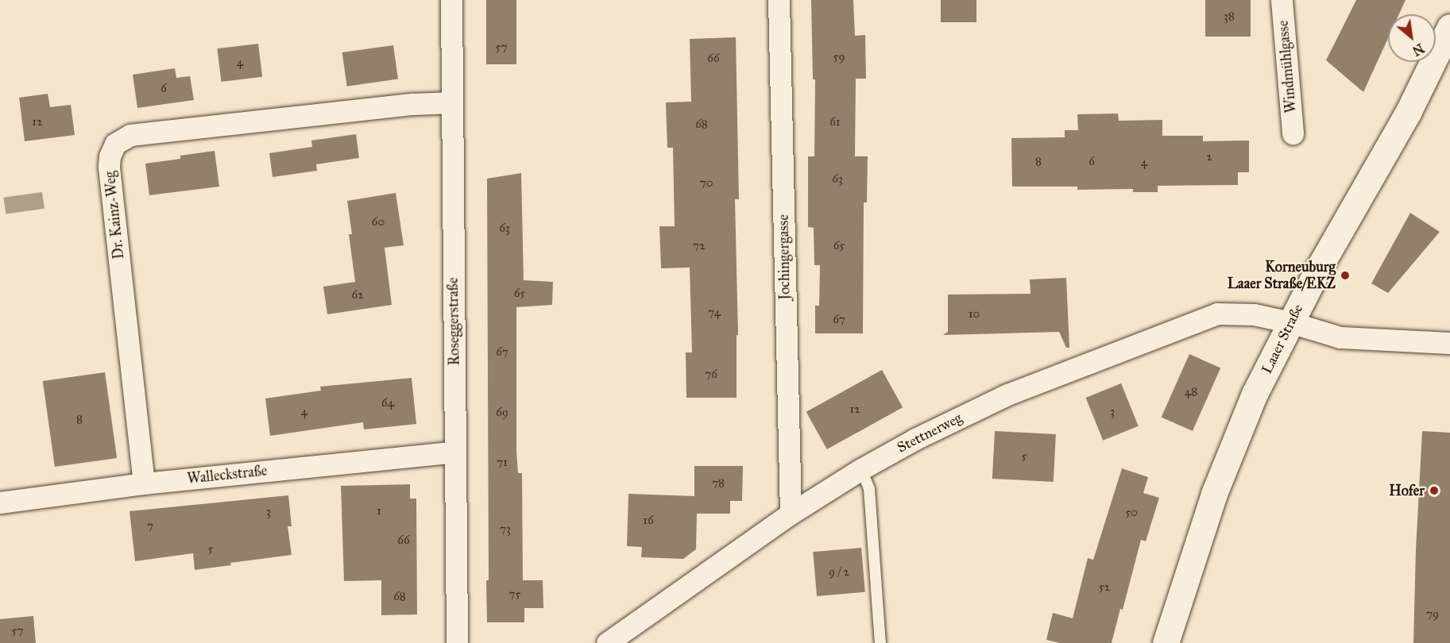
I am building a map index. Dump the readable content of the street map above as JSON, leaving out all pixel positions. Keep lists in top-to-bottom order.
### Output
{
  "streets": {
    "street": [
      "Windmühlgasse",
      "Dr. Kainz-Weg",
      "Jochingergasse",
      "Roseggerstraße",
      "Laaer Straße",
      "Stettnerweg",
      "Walleckstraße"
    ]
  },
  "crossings": [
    ["Dr. Kainz-Weg", "Roseggerstraße"],
    ["Dr. Kainz-Weg", "Walleckstraße"],
    ["Jochingergasse", "Stettnerweg"],
    ["Roseggerstraße", "Walleckstraße"],
    ["Laaer Straße", "Stettnerweg"]
  ],
  "places": ["Korneuburg Laaer Straße/EKZ", "Hofer"],
  "house_numbers": [
    "38",
    "57",
    "59",
    "66",
    "4",
    "6",
    "12",
    "61",
    "68",
    "2",
    "8",
    "6",
    "4",
    "63",
    "70",
    "60",
    "63",
    "72",
    "65",
    "65",
    "62",
    "74",
    "10",
    "67",
    "67",
    "76",
    "48",
    "64",
    "12",
    "4",
    "3",
    "69",
    "8",
    "5",
    "71",
    "78",
    "1",
    "3",
    "50",
    "16",
    "7",
    "73",
    "66",
    "5",
    "9 / 2",
    "52",
    "75",
    "68",
    "79",
    "57"
  ],
  "north": "bottom right"
}
